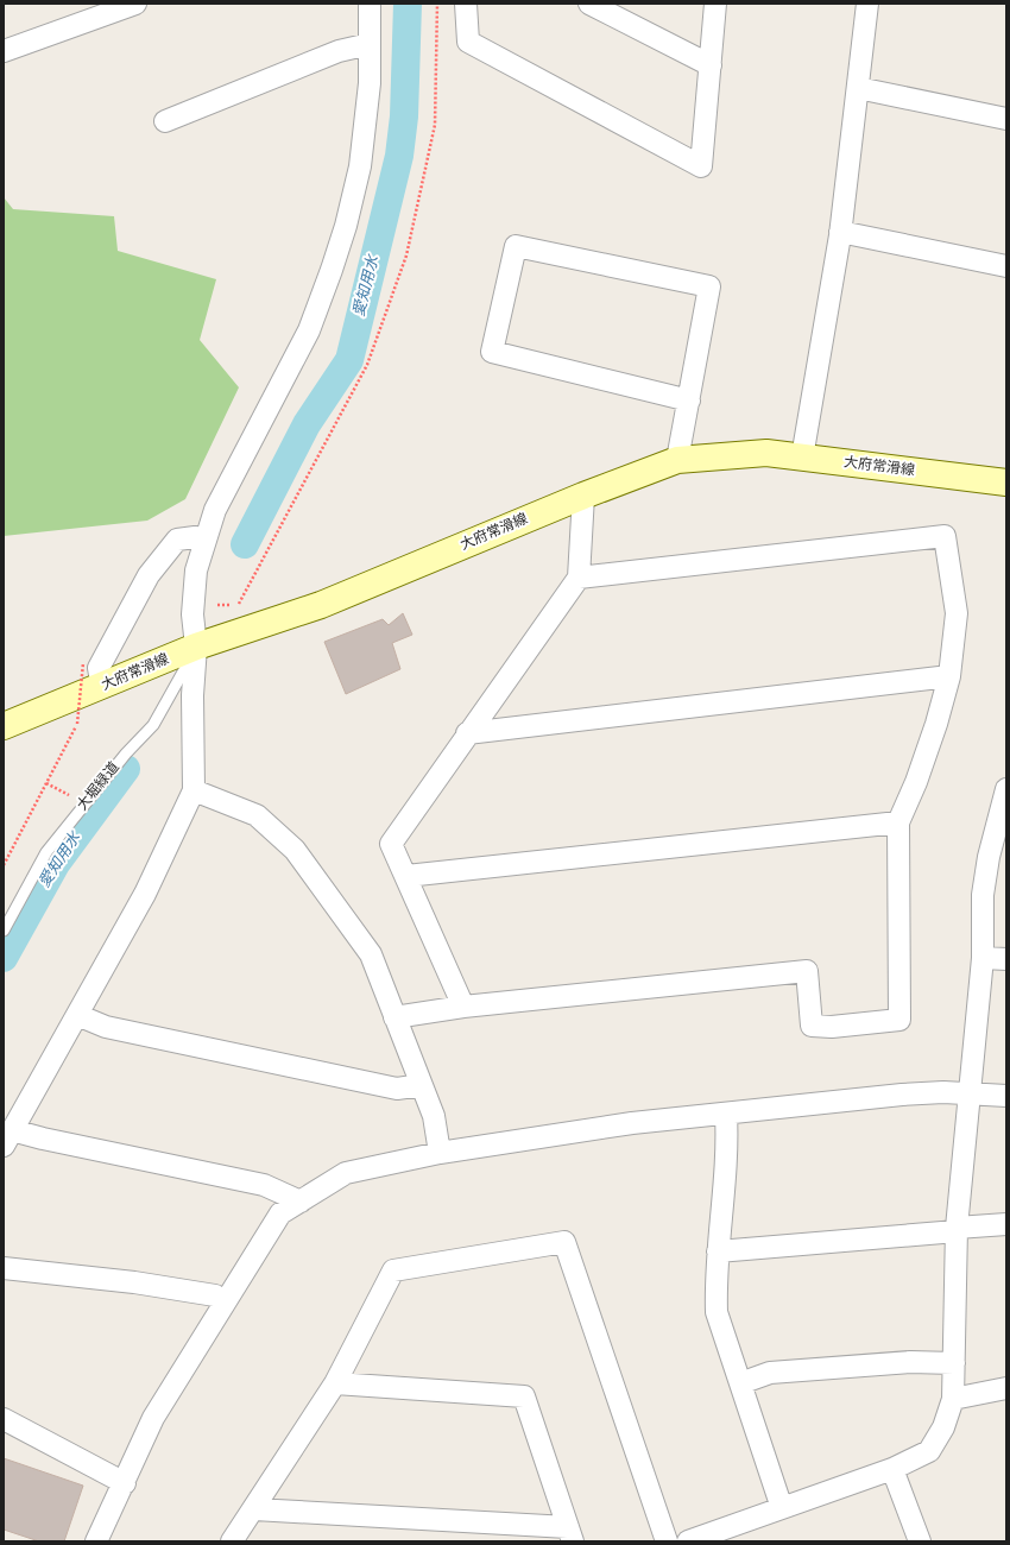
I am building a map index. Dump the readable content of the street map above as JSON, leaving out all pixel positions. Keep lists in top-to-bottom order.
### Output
{
  "streets": {
    "main road": ["大府常滑線"],
    "lane": ["大堀緑道"]
  },
  "crossings": [
    ["大府常滑線", "大堀緑道"]
  ],
  "water": ["愛知用水"]
}
